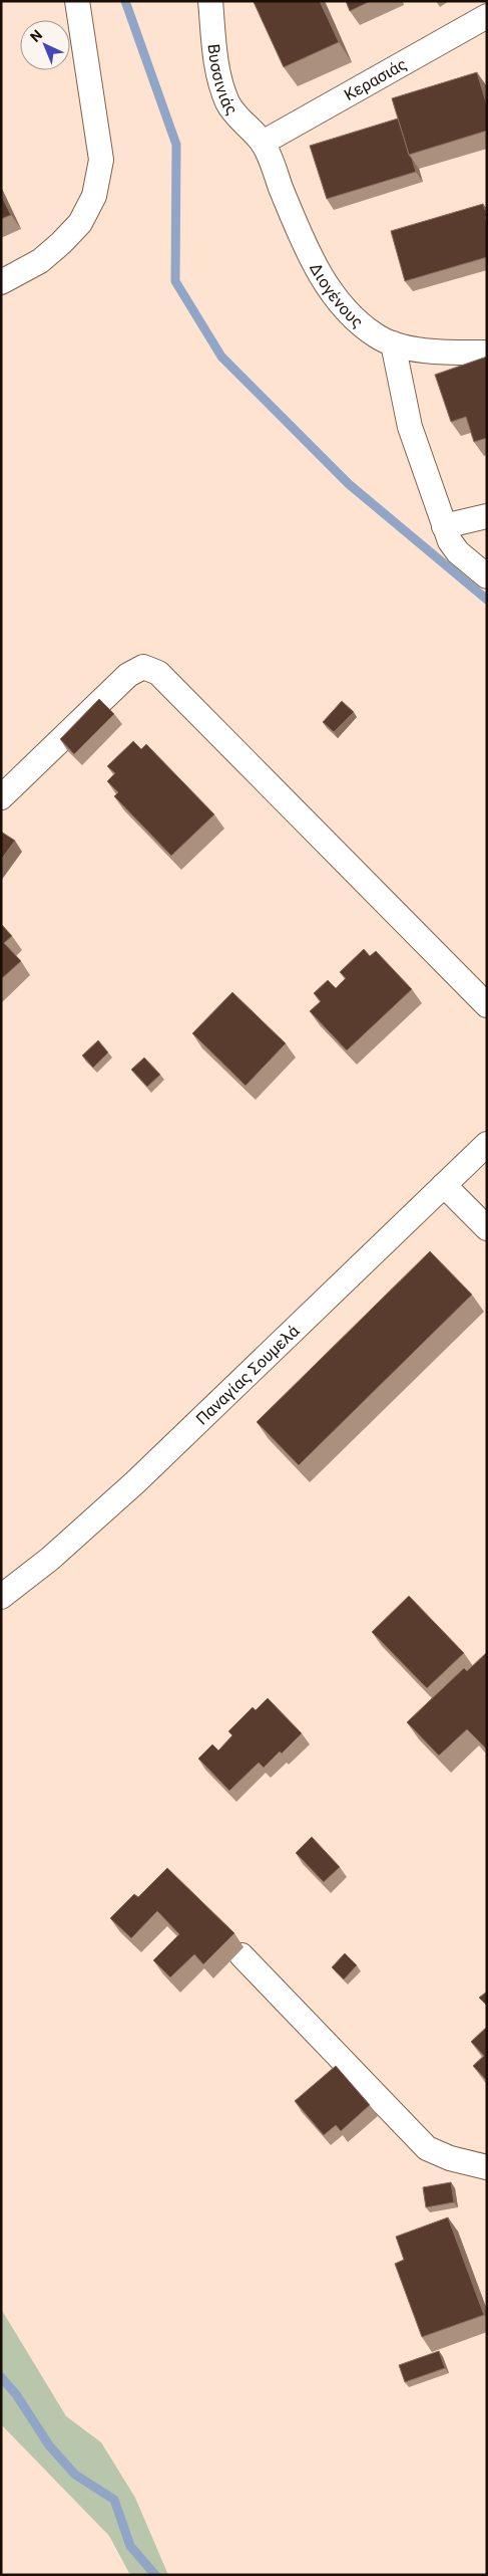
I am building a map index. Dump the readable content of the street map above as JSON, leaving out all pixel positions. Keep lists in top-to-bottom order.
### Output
{
  "streets": {
    "street": [
      "Βυσσινιάς",
      "Κερασιάς",
      "Διογένους",
      "Παναγίας Σουμελά"
    ]
  },
  "crossings": [
    ["Βυσσινιάς", "Κερασιάς"],
    ["Βυσσινιάς", "Διογένους"],
    ["Κερασιάς", "Διογένους"]
  ],
  "north": "top left"
}
